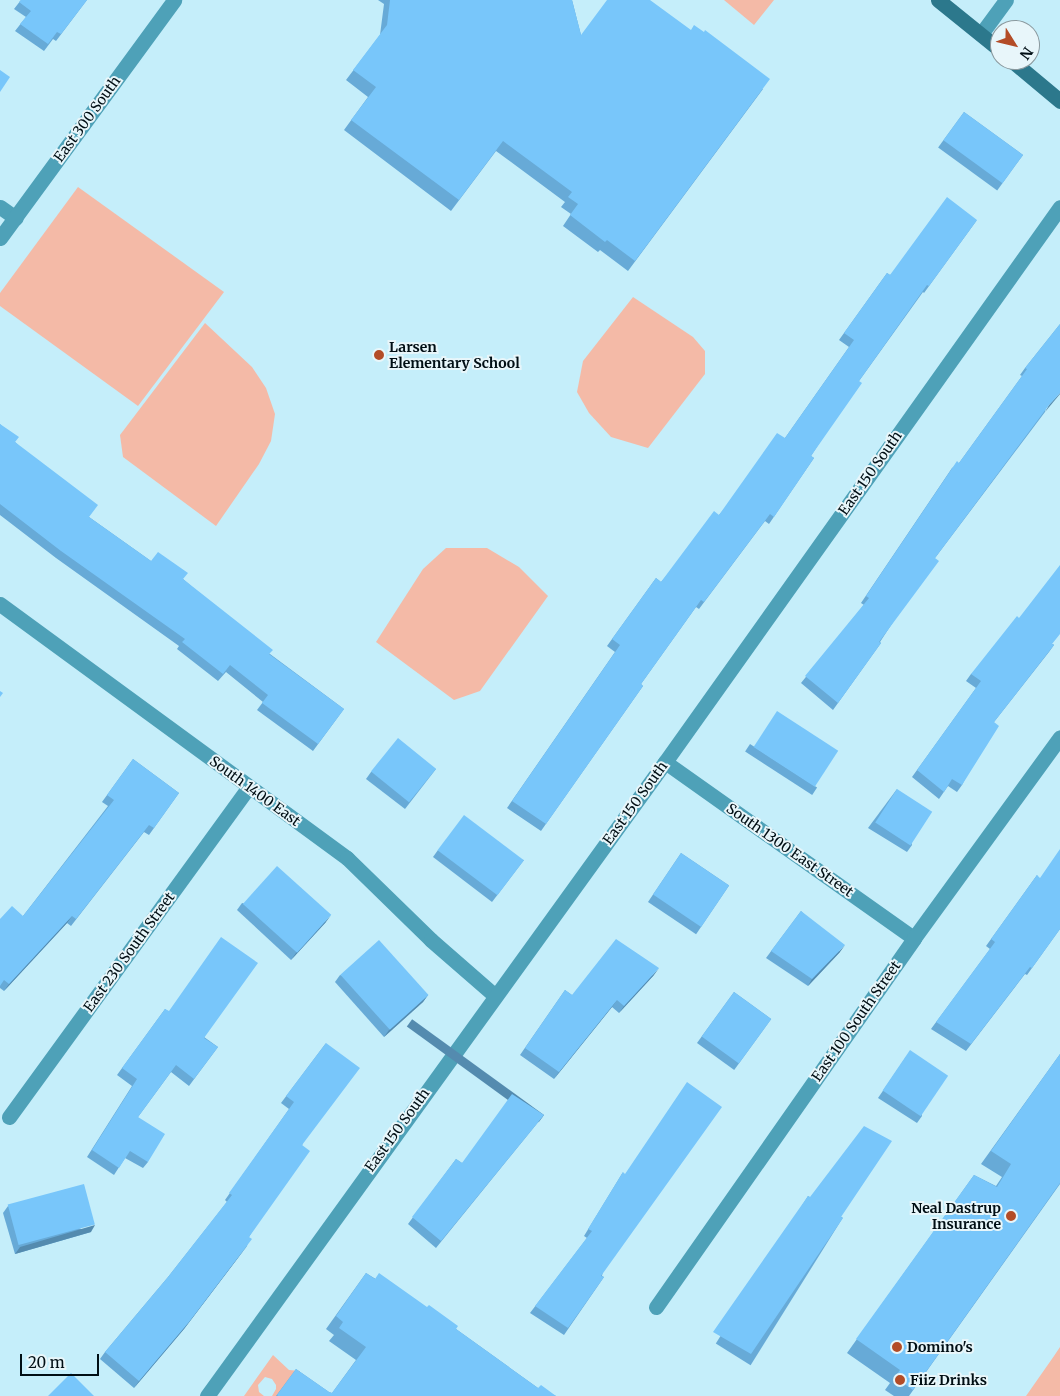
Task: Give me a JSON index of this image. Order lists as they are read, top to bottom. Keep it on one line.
{"streets":{"street":["East 300 South","East 150 South","South 1400 East","South 1300 East Street","East 230 South Street","East 100 South Street"]},"crossings":[["East 150 South","South 1400 East"],["East 150 South","South 1300 East Street"],["South 1400 East","East 230 South Street"],["South 1300 East Street","East 100 South Street"]],"places":["Larsen Elementary School","Neal Dastrup Insurance","Domino's","Fiiz Drinks"],"scale_bar":"20 m","north":"bottom right"}
